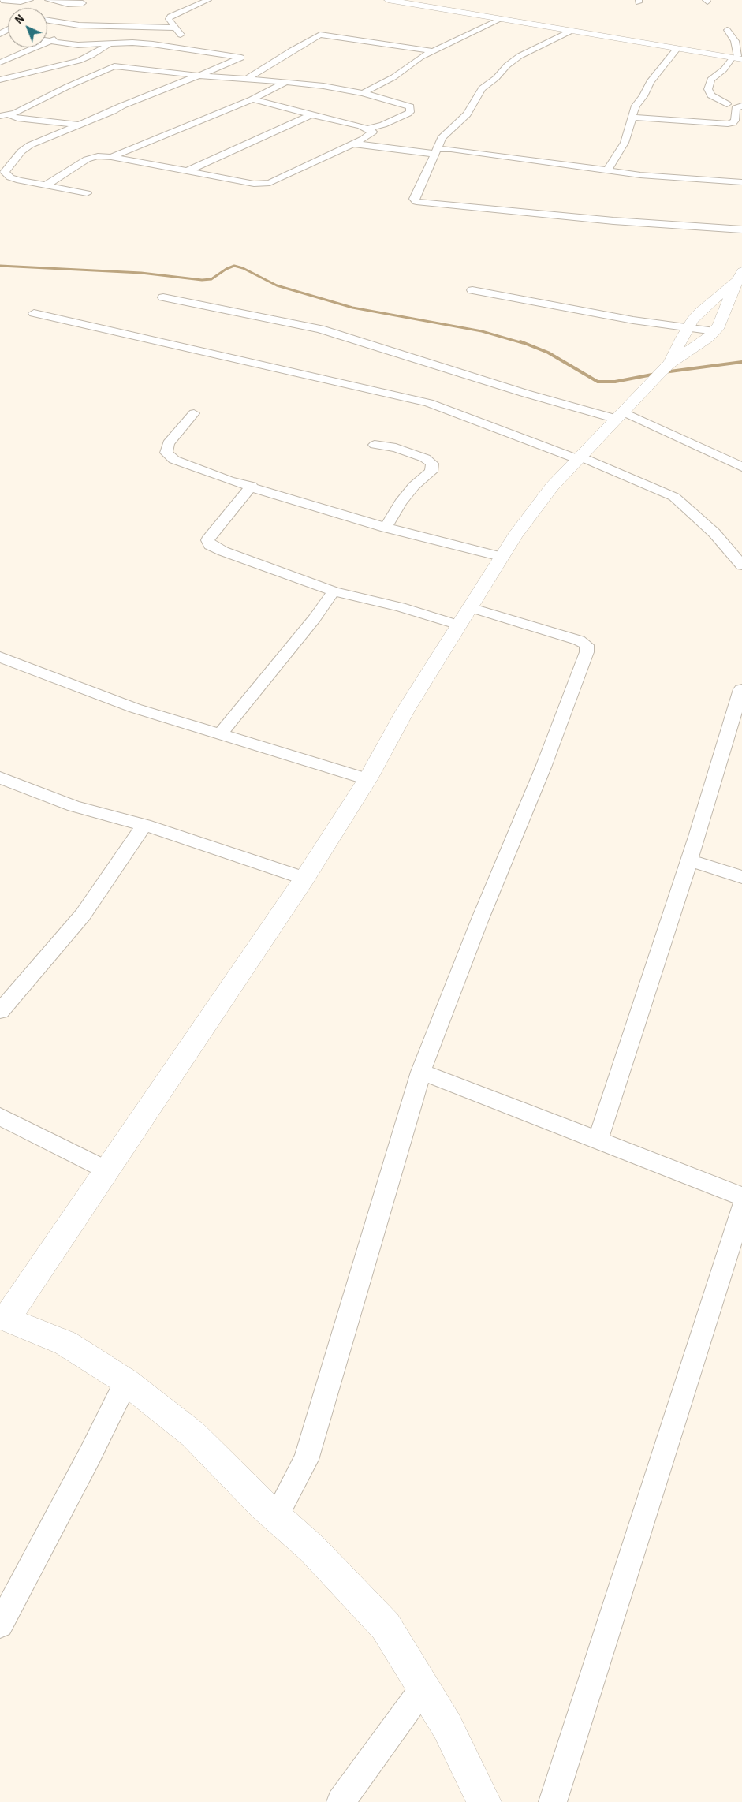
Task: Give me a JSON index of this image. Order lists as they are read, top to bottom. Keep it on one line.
{"north":"top left"}
